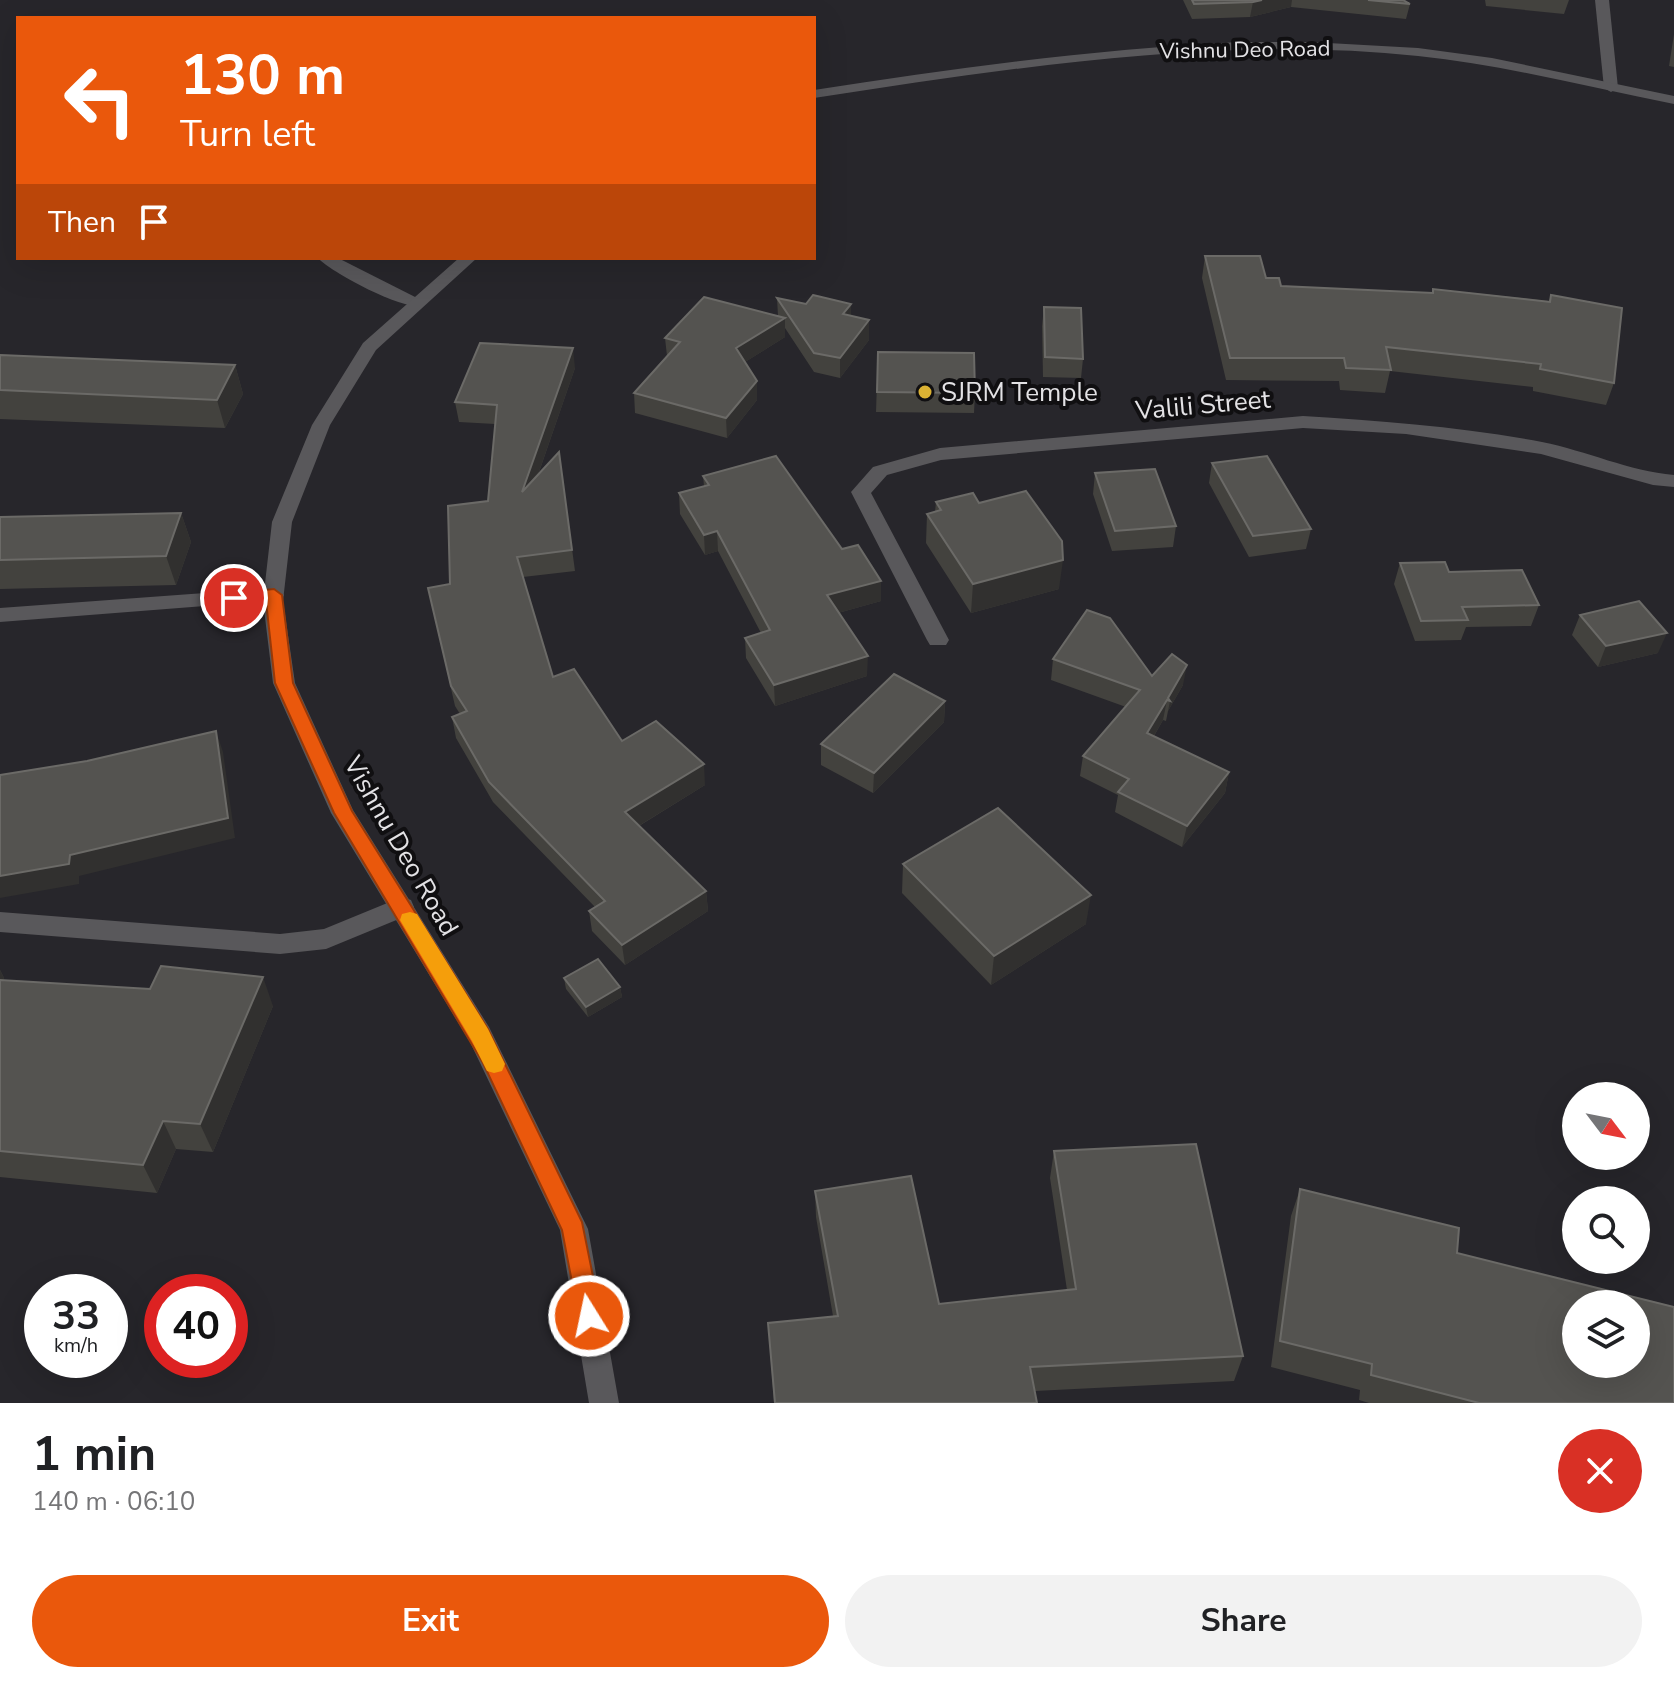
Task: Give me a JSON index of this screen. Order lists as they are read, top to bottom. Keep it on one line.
{"streets":{"street":["Vishnu Deo Road","Valili Street"]},"places":["SJRM Temple"],"north":"bottom right","page":{"turn":["130 m","Turn left"],"then":"Then","speed":"33 km/h","limit":"40","heading":["1 min","140 m · 06:10"],"buttons":["Exit","Share"]}}
